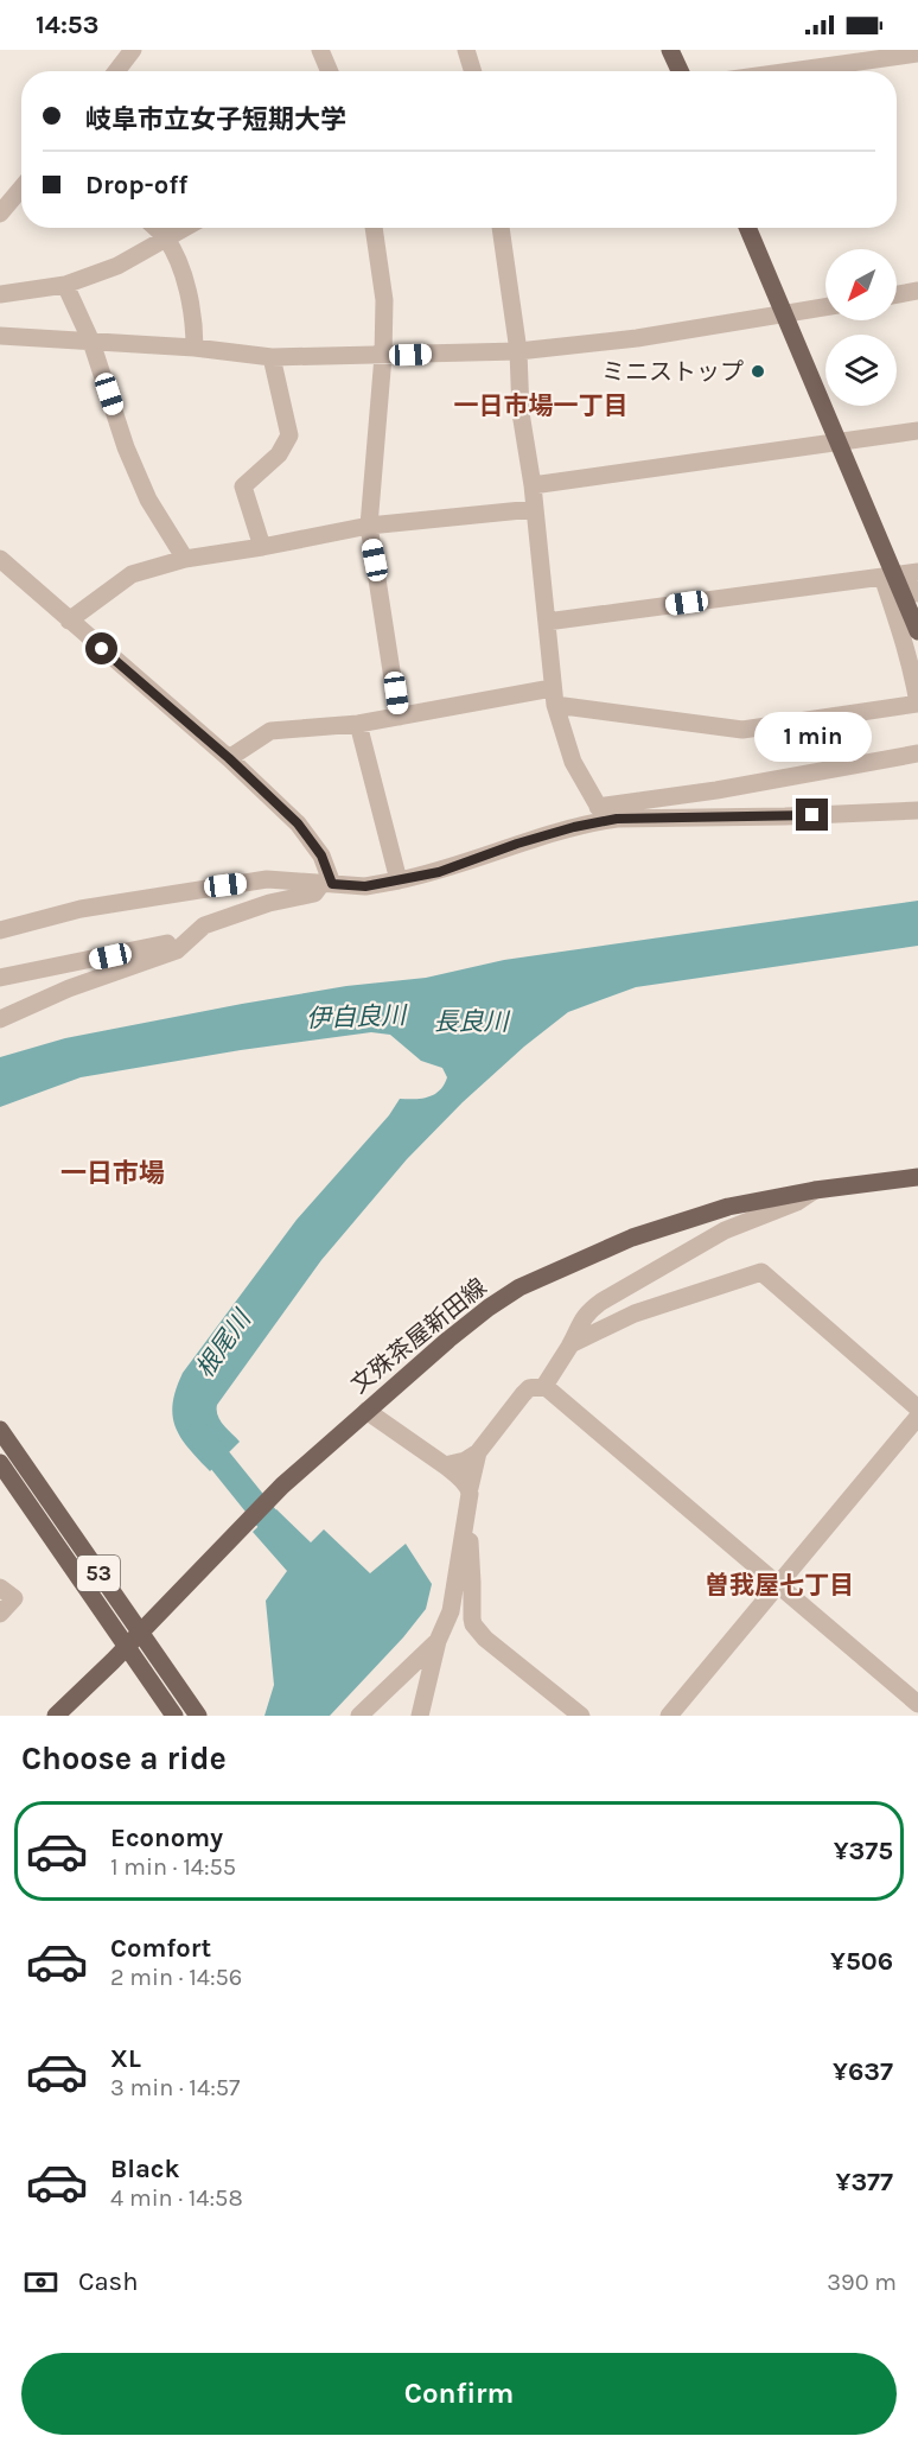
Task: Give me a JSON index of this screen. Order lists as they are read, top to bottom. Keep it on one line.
{"streets":{"main road":["文殊茶屋新田線","53"]},"districts":["一日市場一丁目","一日市場","曽我屋七丁目"],"water":["伊自良川","長良川","根尾川"],"places":["ミニストップ"],"north":"bottom left","page":{"status":"14:53","banner":["岐阜市立女子短期大学","Drop-off"],"bubble":"1 min","heading":"Choose a ride","list":[{"name":"Economy","note":"1 min · 14:55","value":"¥375"},{"name":"Comfort","note":"2 min · 14:56","value":"¥506"},{"name":"XL","note":"3 min · 14:57","value":"¥637"},{"name":"Black","note":"4 min · 14:58","value":"¥377"}],"pay":["Cash","390 m"],"buttons":"Confirm"}}
